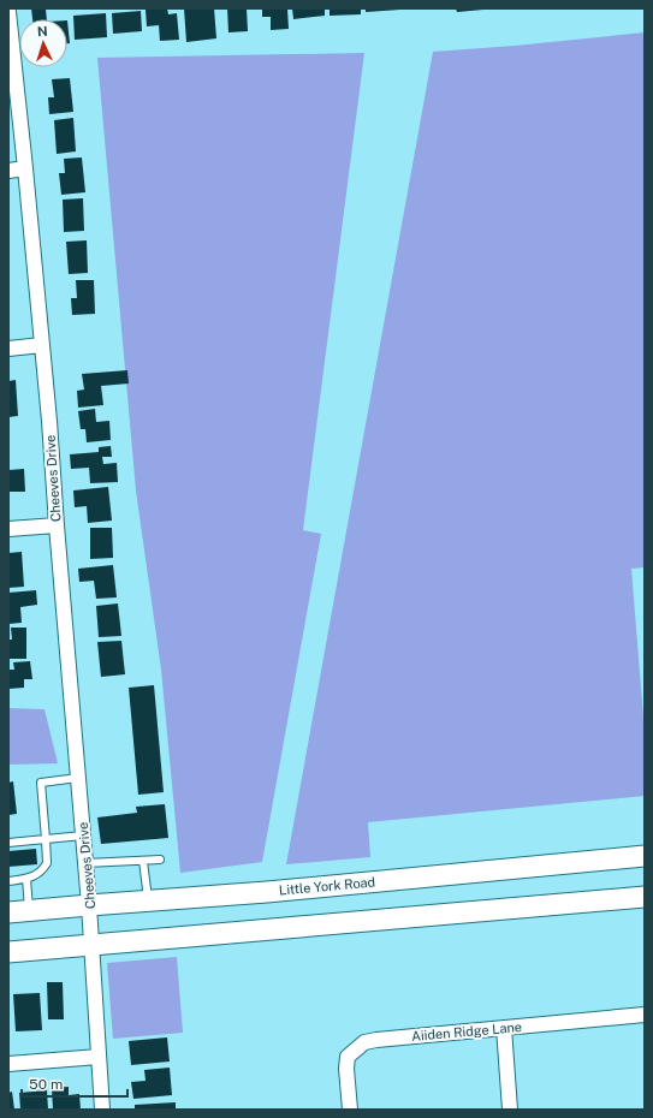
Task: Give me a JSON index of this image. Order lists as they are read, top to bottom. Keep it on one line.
{"streets":{"main road":["Little York Road"],"street":["Cheeves Drive","Aiiden Ridge Lane"]},"crossings":[["Cheeves Drive","Little York Road"]],"scale_bar":"50 m","north":"top"}
